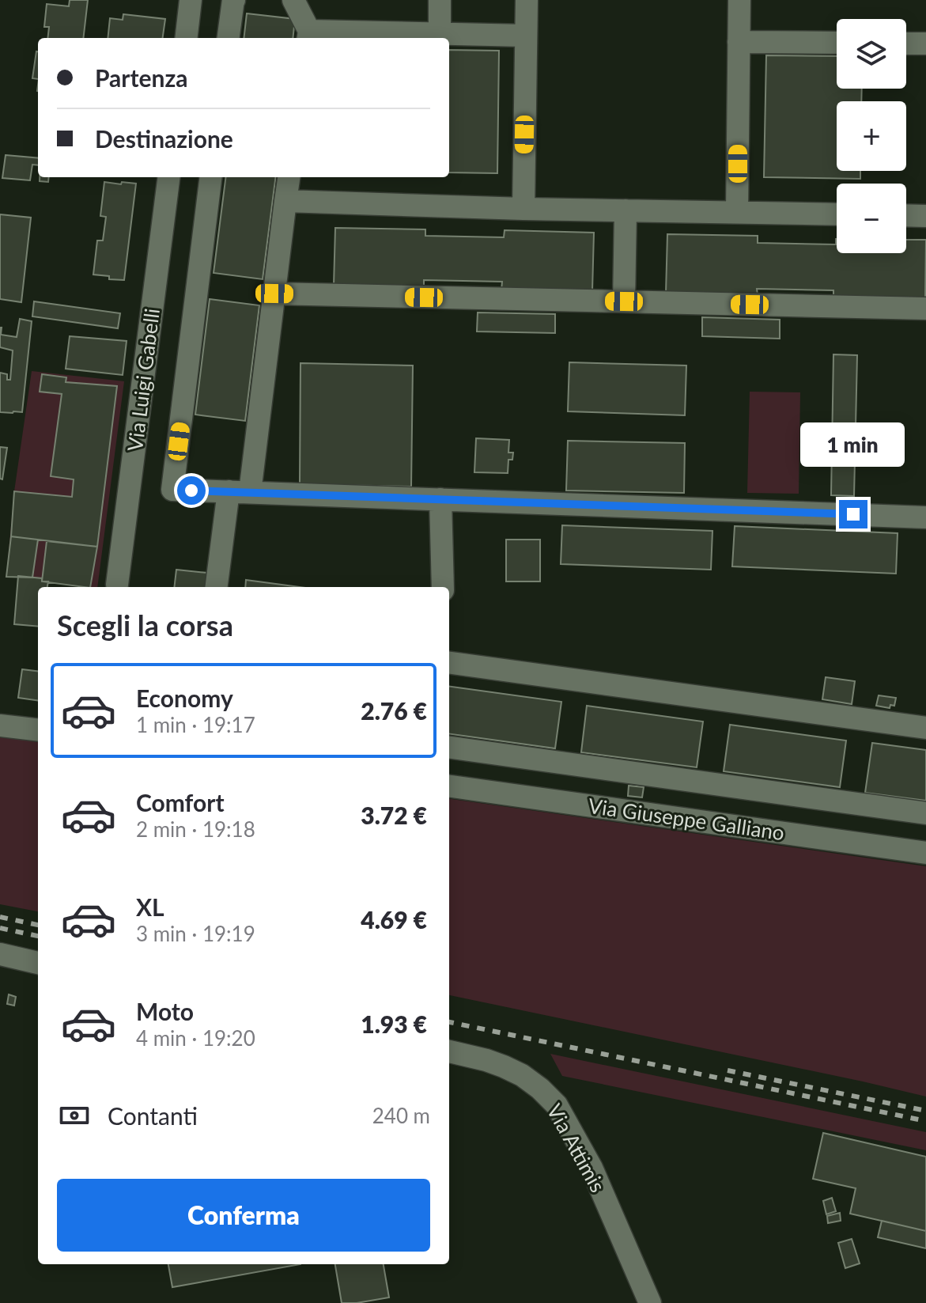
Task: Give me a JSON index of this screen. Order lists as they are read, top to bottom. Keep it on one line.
{"streets":{"street":["Via Luigi Gabelli","Via Giuseppe Galliano","Via Attimis"]},"page":{"map_buttons":["+","−"],"banner":["Partenza","Destinazione"],"bubble":"1 min","heading":"Scegli la corsa","list":[{"name":"Economy","note":"1 min · 19:17","value":"2.76 €"},{"name":"Comfort","note":"2 min · 19:18","value":"3.72 €"},{"name":"XL","note":"3 min · 19:19","value":"4.69 €"},{"name":"Moto","note":"4 min · 19:20","value":"1.93 €"}],"pay":["Contanti","240 m"],"buttons":"Conferma"}}
